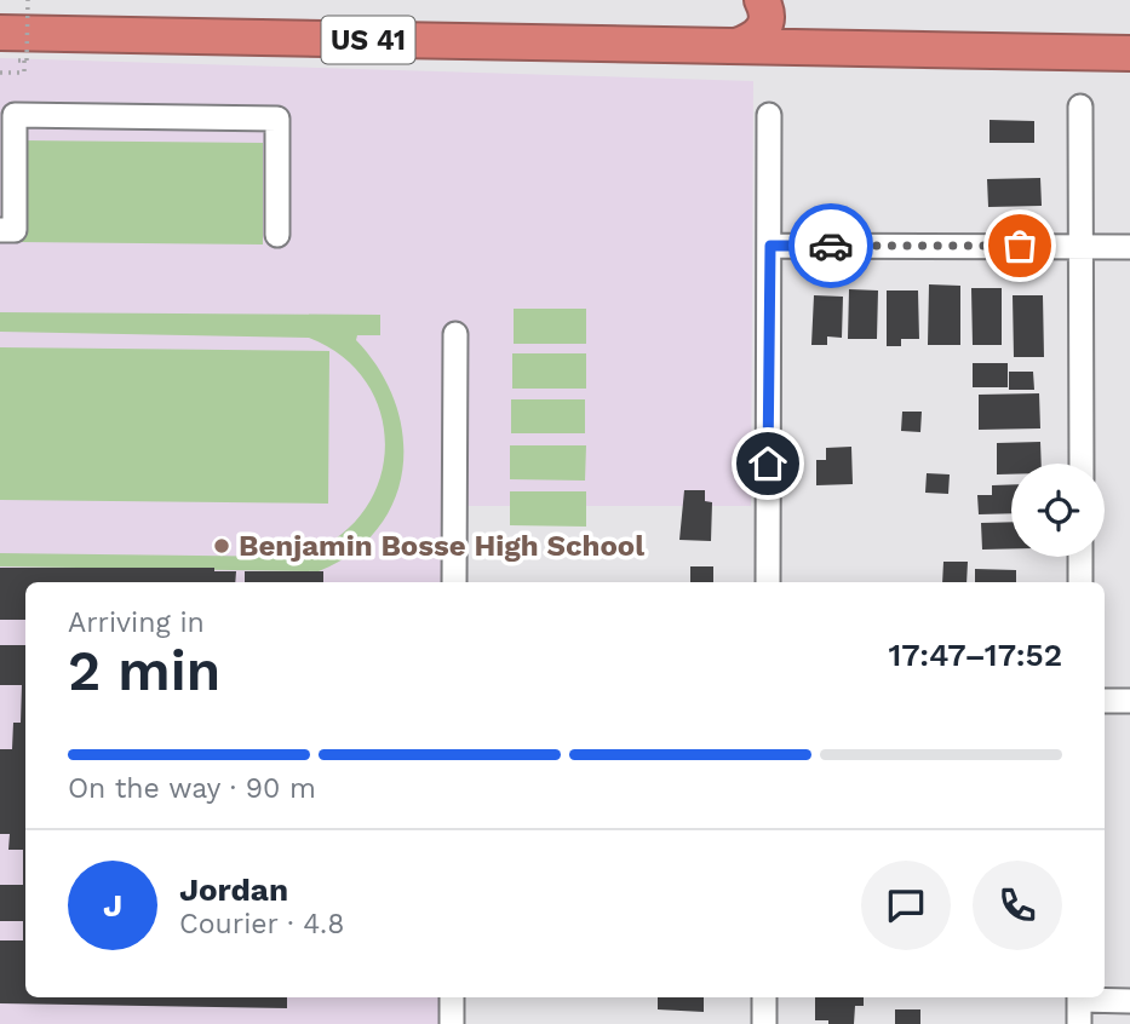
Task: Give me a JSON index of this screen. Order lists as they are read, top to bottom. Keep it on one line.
{"streets":{"highway":["US 41"]},"places":["Benjamin Bosse High School"],"page":{"heading":["2 min","Arriving in","17:47–17:52"],"panel":["Jordan","Courier · 4.8"],"bar":"On the way · 90 m","round":"J"}}
